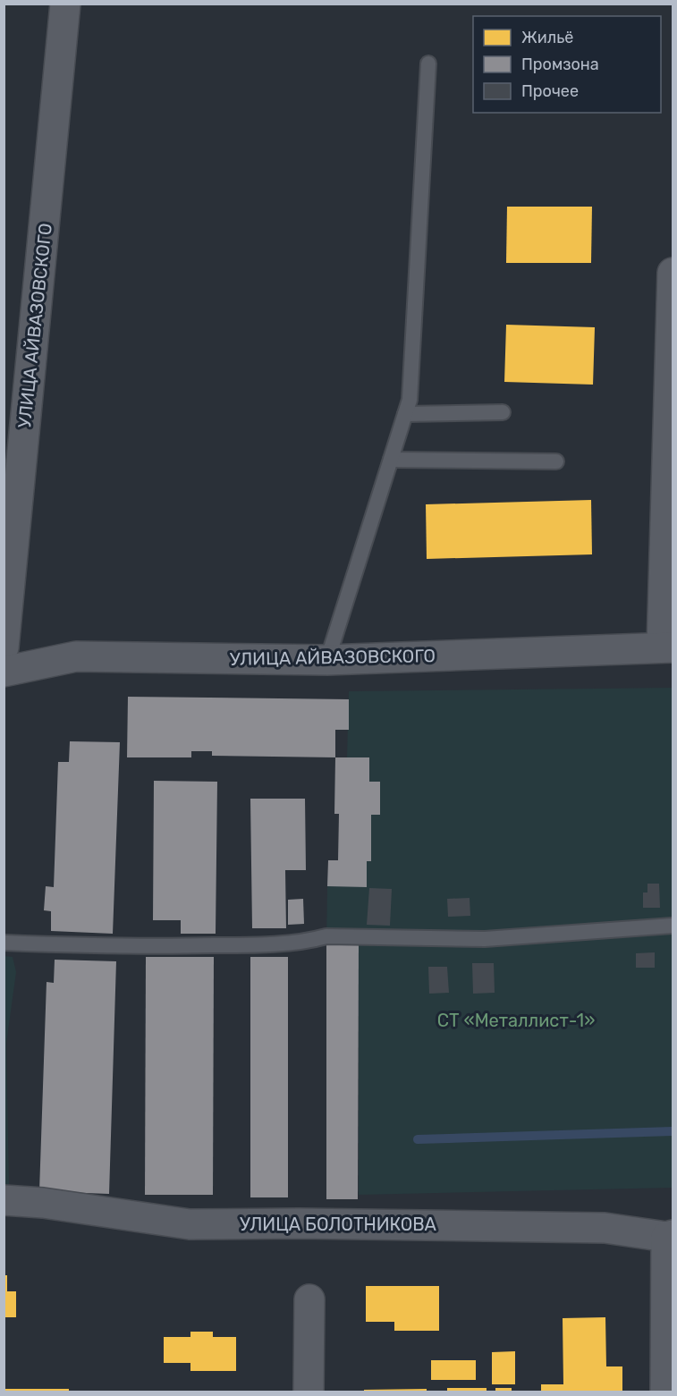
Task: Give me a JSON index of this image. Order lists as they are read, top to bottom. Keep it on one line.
{"streets":{"street":["УЛИЦА АЙВАЗОВСКОГО","УЛИЦА БОЛОТНИКОВА"]},"parks":["СТ «Металлист-1»"],"legend":["Жильё","Промзона","Прочее"]}
